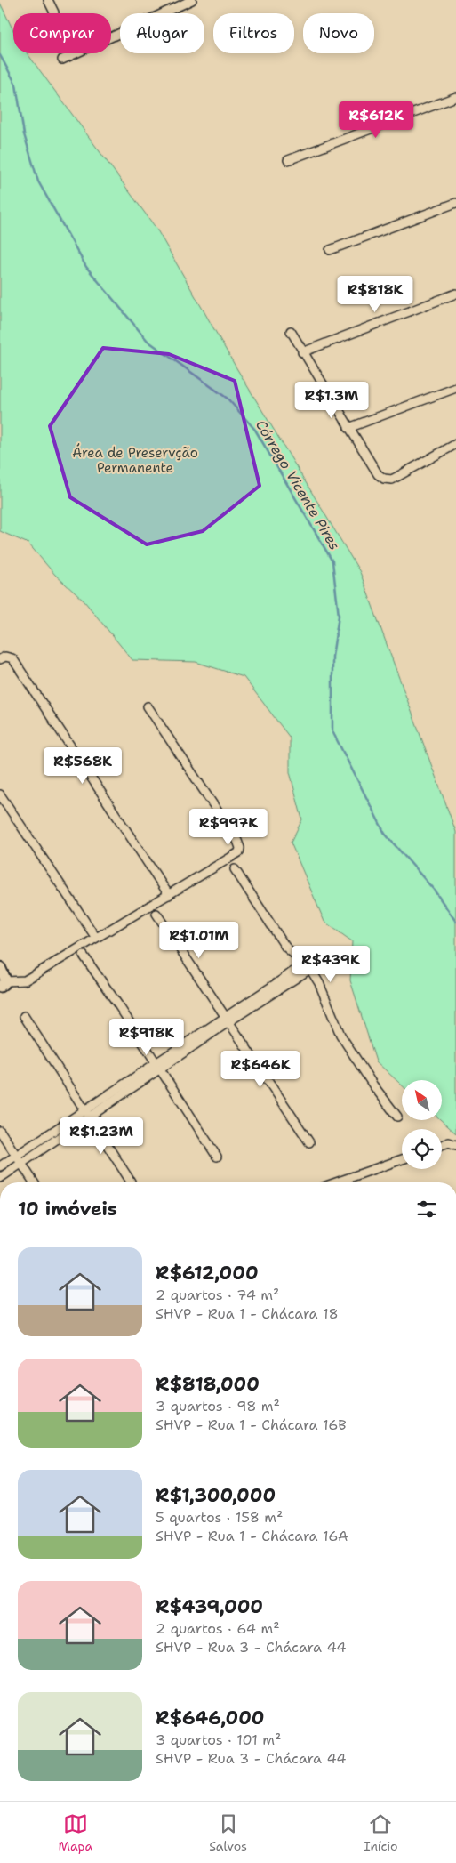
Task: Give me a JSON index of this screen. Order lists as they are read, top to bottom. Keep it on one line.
{"water":["Córrego Vicente Pires"],"parks":["Área de Preservção Permanente"],"north":"top left","page":{"chip":["Comprar","Alugar","Filtros","Novo"],"price":["R$612K","R$818K","R$1.3M","R$568K","R$997K","R$1.01M","R$439K","R$918K","R$646K","R$1.23M"],"heading":"10 imóveis","list":[{"name":"R$612,000","note":"2 quartos · 74 m² · SHVP - Rua 1 - Chácara 18"},{"name":"R$818,000","note":"3 quartos · 98 m² · SHVP - Rua 1 - Chácara 16B"},{"name":"R$1,300,000","note":"5 quartos · 158 m² · SHVP - Rua 1 - Chácara 16A"},{"name":"R$439,000","note":"2 quartos · 64 m² · SHVP - Rua 3 - Chácara 44"},{"name":"R$646,000","note":"3 quartos · 101 m² · SHVP - Rua 3 - Chácara 44"}],"tabs":["Mapa","Salvos","Início"]}}
